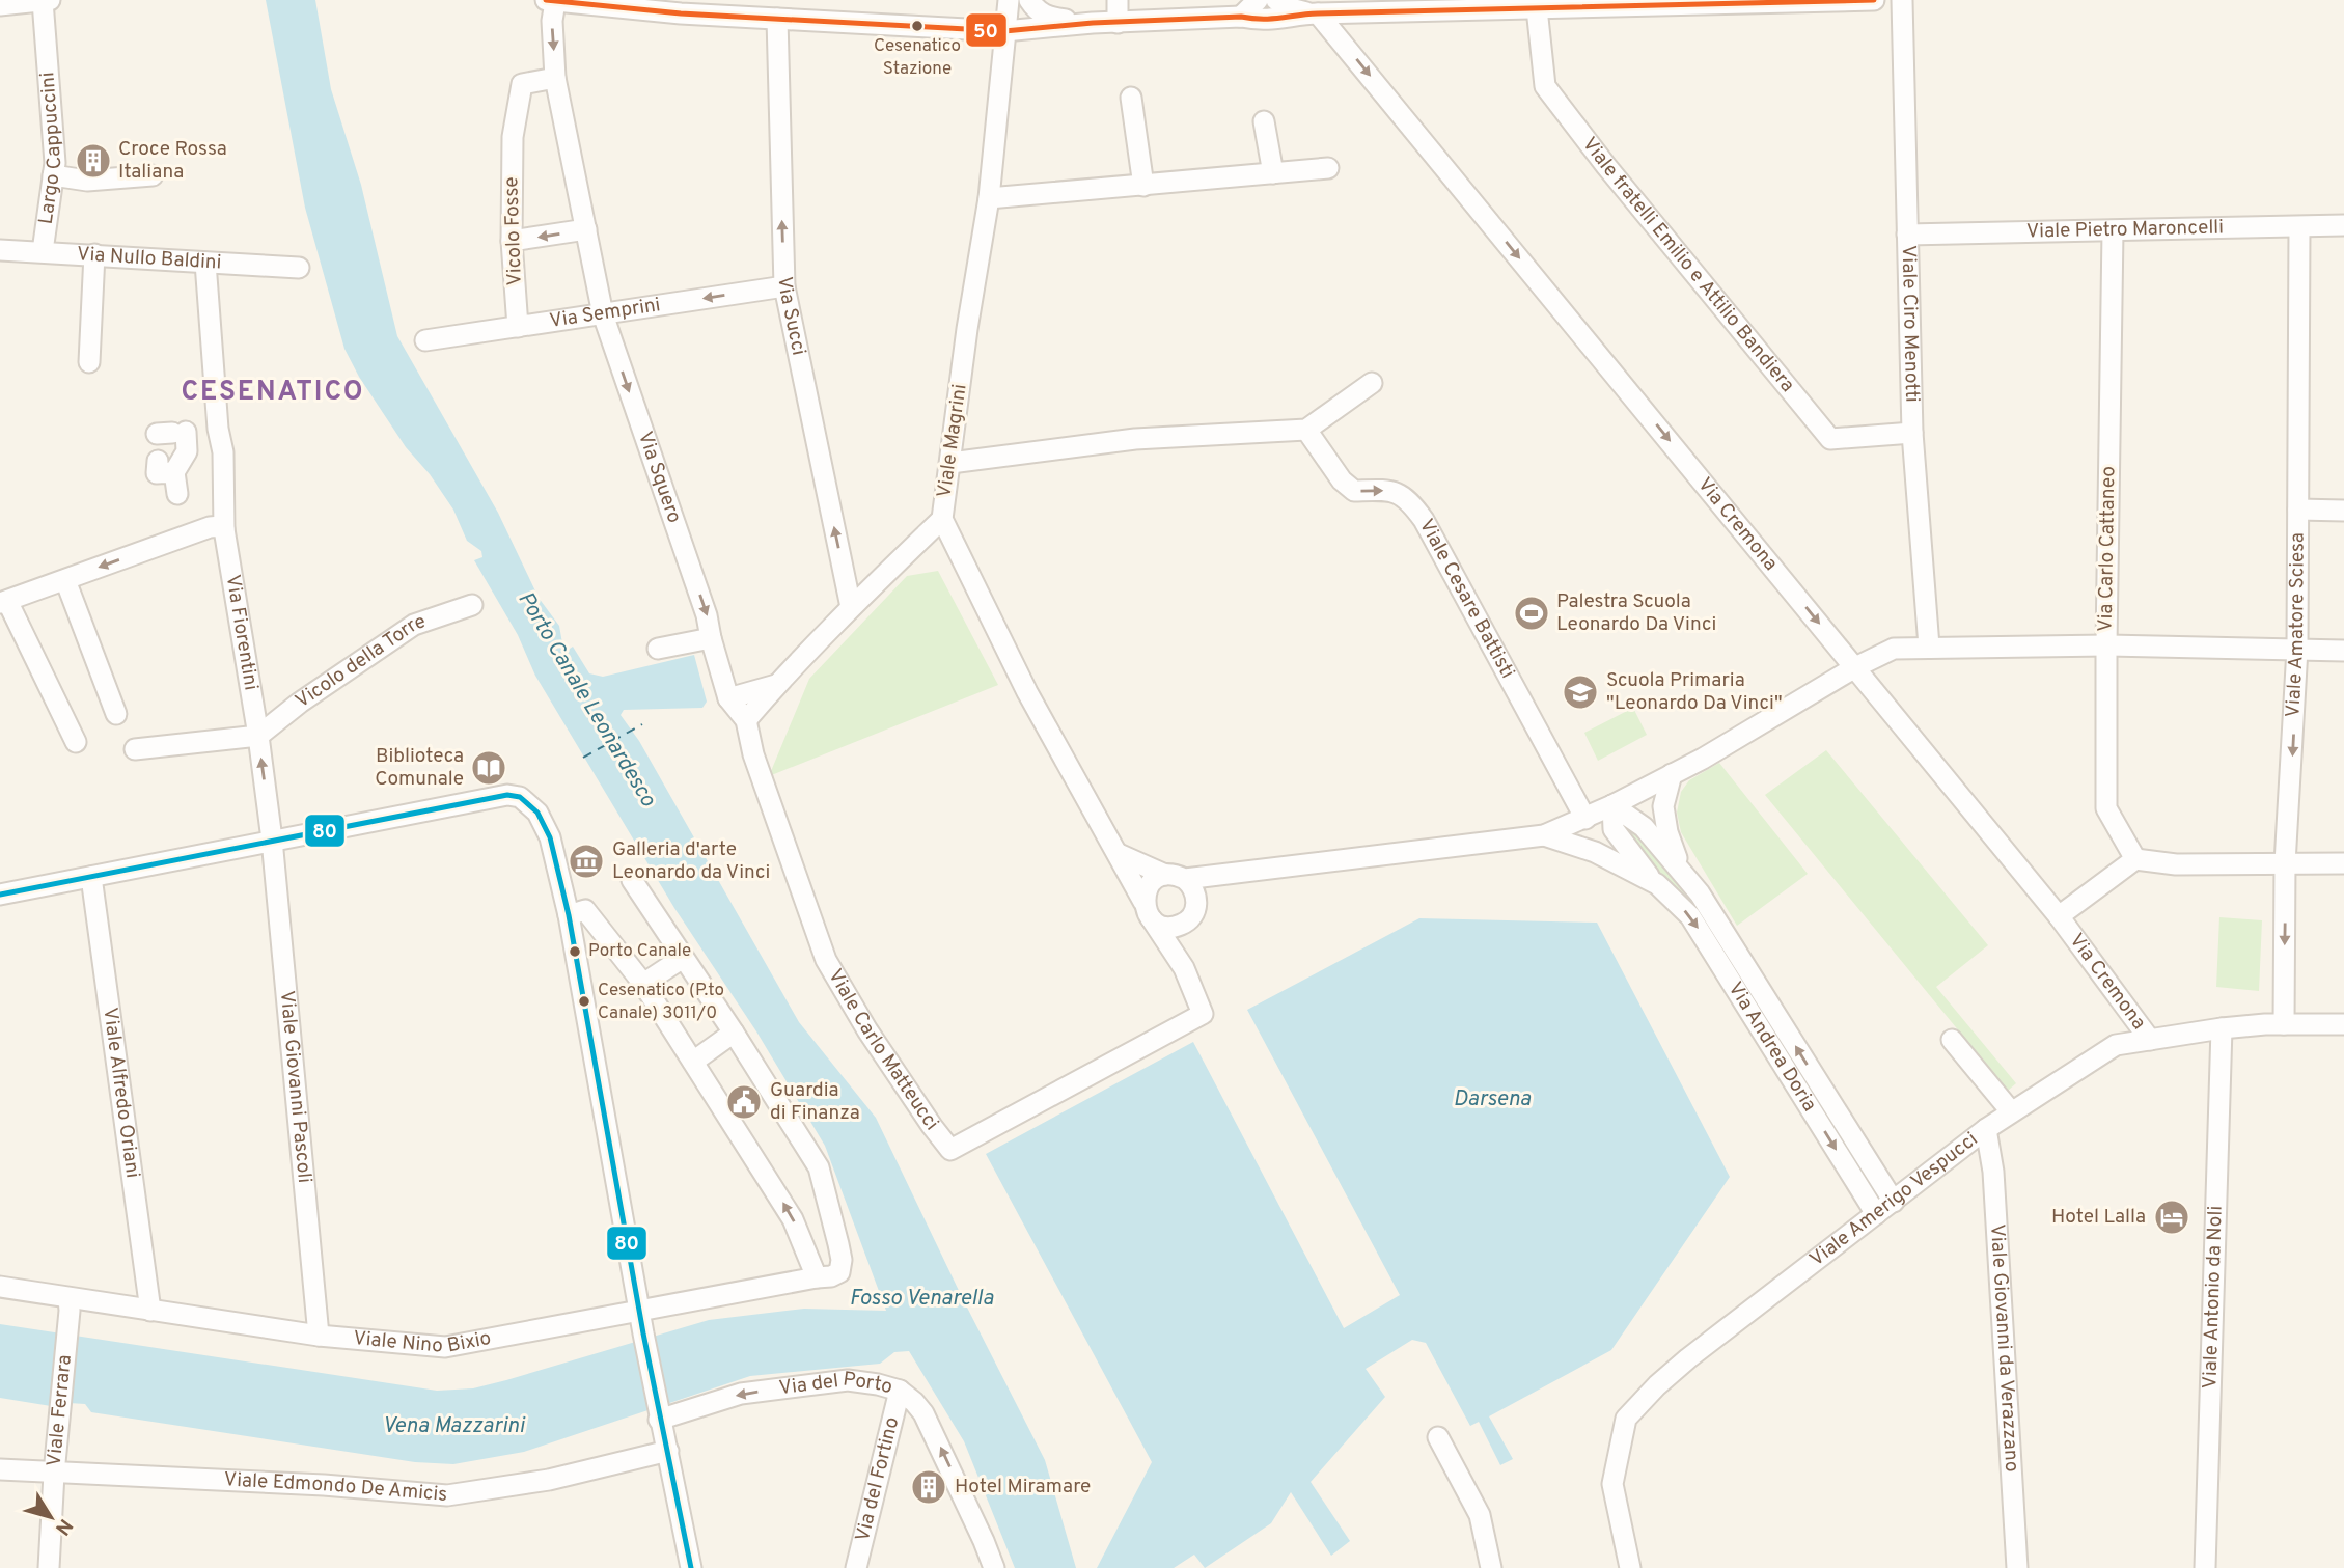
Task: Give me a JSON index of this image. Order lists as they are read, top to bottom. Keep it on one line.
{"streets":{"street":["Largo Cappuccini","Viale Pietro Maroncelli","Vicolo Fosse","Via Nullo Baldini","Viale fratelli Emilio e Attilio Bandiera","Via Semprini","Via Succi","Viale Ciro Menotti","Viale Magrini","Via Squero","Via Cremona","Via Carlo Cattaneo","Viale Cesare Battisti","Viale Amatore Sciesa","Via Fiorentini","Vicolo della Torre","Via Andrea Doria","Viale Carlo Matteucci","Viale Giovanni Pascoli","Viale Alfredo Oriani","Viale Amerigo Vespucci","Viale Antonio da Noli","Viale Nino Bixio","Viale Giovanni da Verazzano","Via del Porto","Viale Ferrara","Via del Fortino","Viale Edmondo De Amicis"]},"crossings":[["Largo Cappuccini","Via Nullo Baldini"],["Viale Pietro Maroncelli","Viale Ciro Menotti"],["Viale Pietro Maroncelli","Via Carlo Cattaneo"],["Viale Pietro Maroncelli","Viale Amatore Sciesa"],["Vicolo Fosse","Via Semprini"],["Vicolo Fosse","Via Squero"],["Via Nullo Baldini","Via Fiorentini"],["Viale fratelli Emilio e Attilio Bandiera","Viale Ciro Menotti"],["Via Semprini","Via Succi"],["Via Semprini","Via Squero"],["Viale Magrini","Viale Carlo Matteucci"],["Via Squero","Viale Carlo Matteucci"],["Via Cremona","Viale Amerigo Vespucci"],["Viale Amatore Sciesa","Viale Amerigo Vespucci"],["Via Fiorentini","Vicolo della Torre"],["Via Fiorentini","Viale Giovanni Pascoli"],["Via Andrea Doria","Viale Amerigo Vespucci"],["Viale Giovanni Pascoli","Viale Nino Bixio"],["Viale Alfredo Oriani","Viale Nino Bixio"],["Viale Amerigo Vespucci","Viale Antonio da Noli"],["Viale Amerigo Vespucci","Viale Giovanni da Verazzano"],["Viale Nino Bixio","Viale Ferrara"],["Via del Porto","Via del Fortino"],["Viale Ferrara","Viale Edmondo De Amicis"]],"one_way":["Via Semprini","Via Succi","Via Squero","Via Cremona","Viale Cesare Battisti","Viale Amatore Sciesa","Via del Porto"],"districts":["CESENATICO"],"water":["Porto Canale Leonardesco","Darsena","Fosso Venarella","Vena Mazzarini"],"places":{"other":["Cesenatico Stazione","Porto Canale","Cesenatico (P.to Canale) 3011/0"],"building":["Croce Rossa Italiana","Hotel Miramare"],"sports":["Palestra Scuola Leonardo Da Vinci"],"school or university":["Scuola Primaria \"Leonardo Da Vinci\""],"library":["Biblioteca Comunale"],"museum":["Galleria d'arte Leonardo da Vinci"],"public building":["Guardia di Finanza"],"hotel":["Hotel Lalla"]},"lines":["transit line 50","transit line 80"],"north":"bottom right"}
